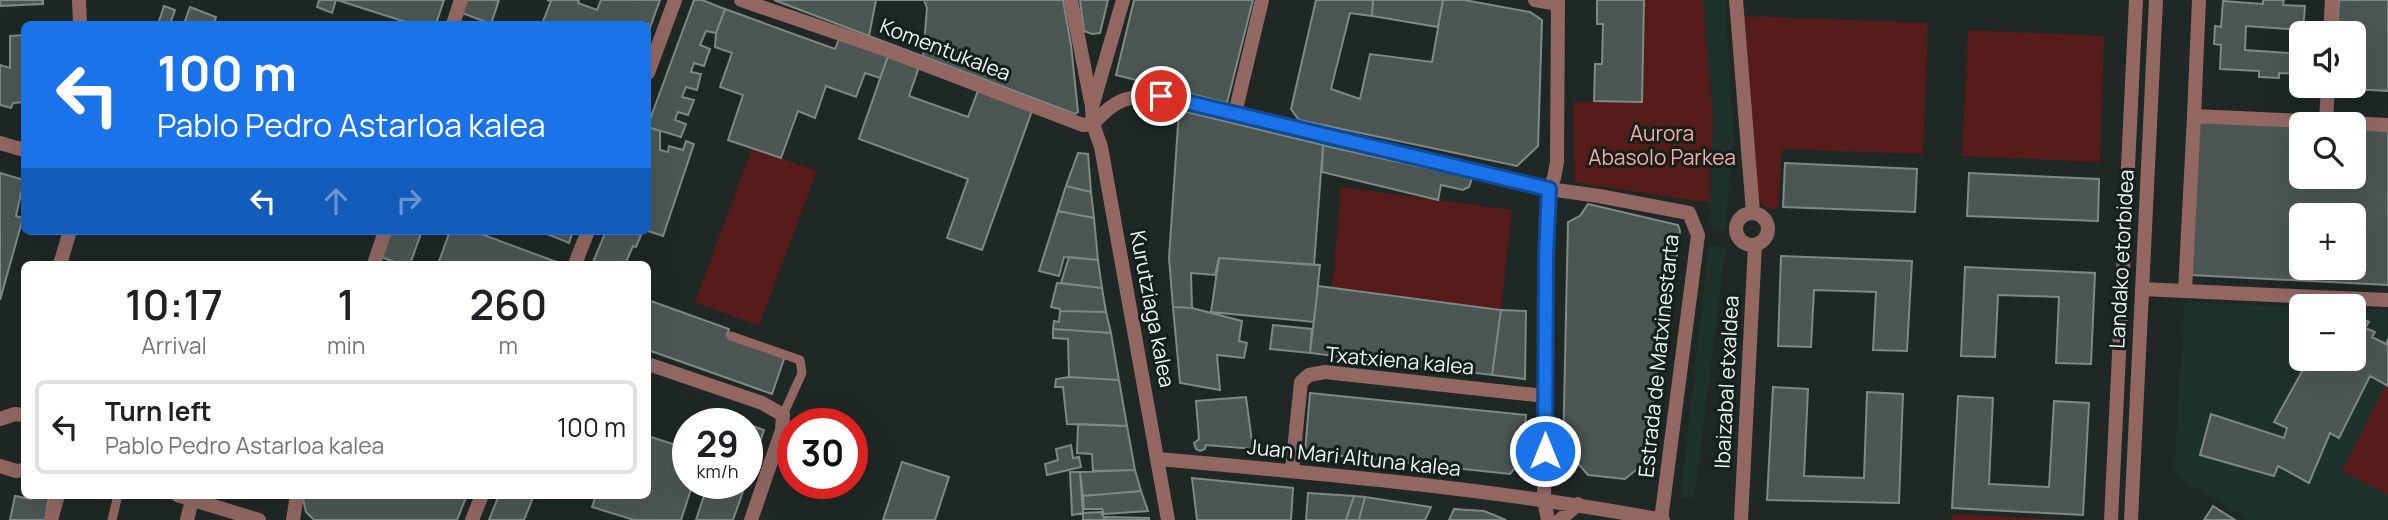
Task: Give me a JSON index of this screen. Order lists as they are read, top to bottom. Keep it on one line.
{"streets":{"street":["Komentukalea","Landako etorbidea","Kurutziaga kalea","Estrada de Matxinestarta","Txatxiena kalea","Ibaizabal etxaldea","Juan Mari Altuna kalea"]},"crossings":[["Komentukalea","Kurutziaga kalea"],["Kurutziaga kalea","Juan Mari Altuna kalea"],["Estrada de Matxinestarta","Juan Mari Altuna kalea"],["Txatxiena kalea","Juan Mari Altuna kalea"]],"parks":["Aurora Abasolo Parkea"],"page":{"map_buttons":["+","−"],"turn":["100 m","Pablo Pedro Astarloa kalea"],"eta":["10:17","Arrival","1","min","260","m"],"list":[{"name":"Turn left","note":"Pablo Pedro Astarloa kalea","value":"100 m"}],"speed":"29 km/h","limit":"30"}}
